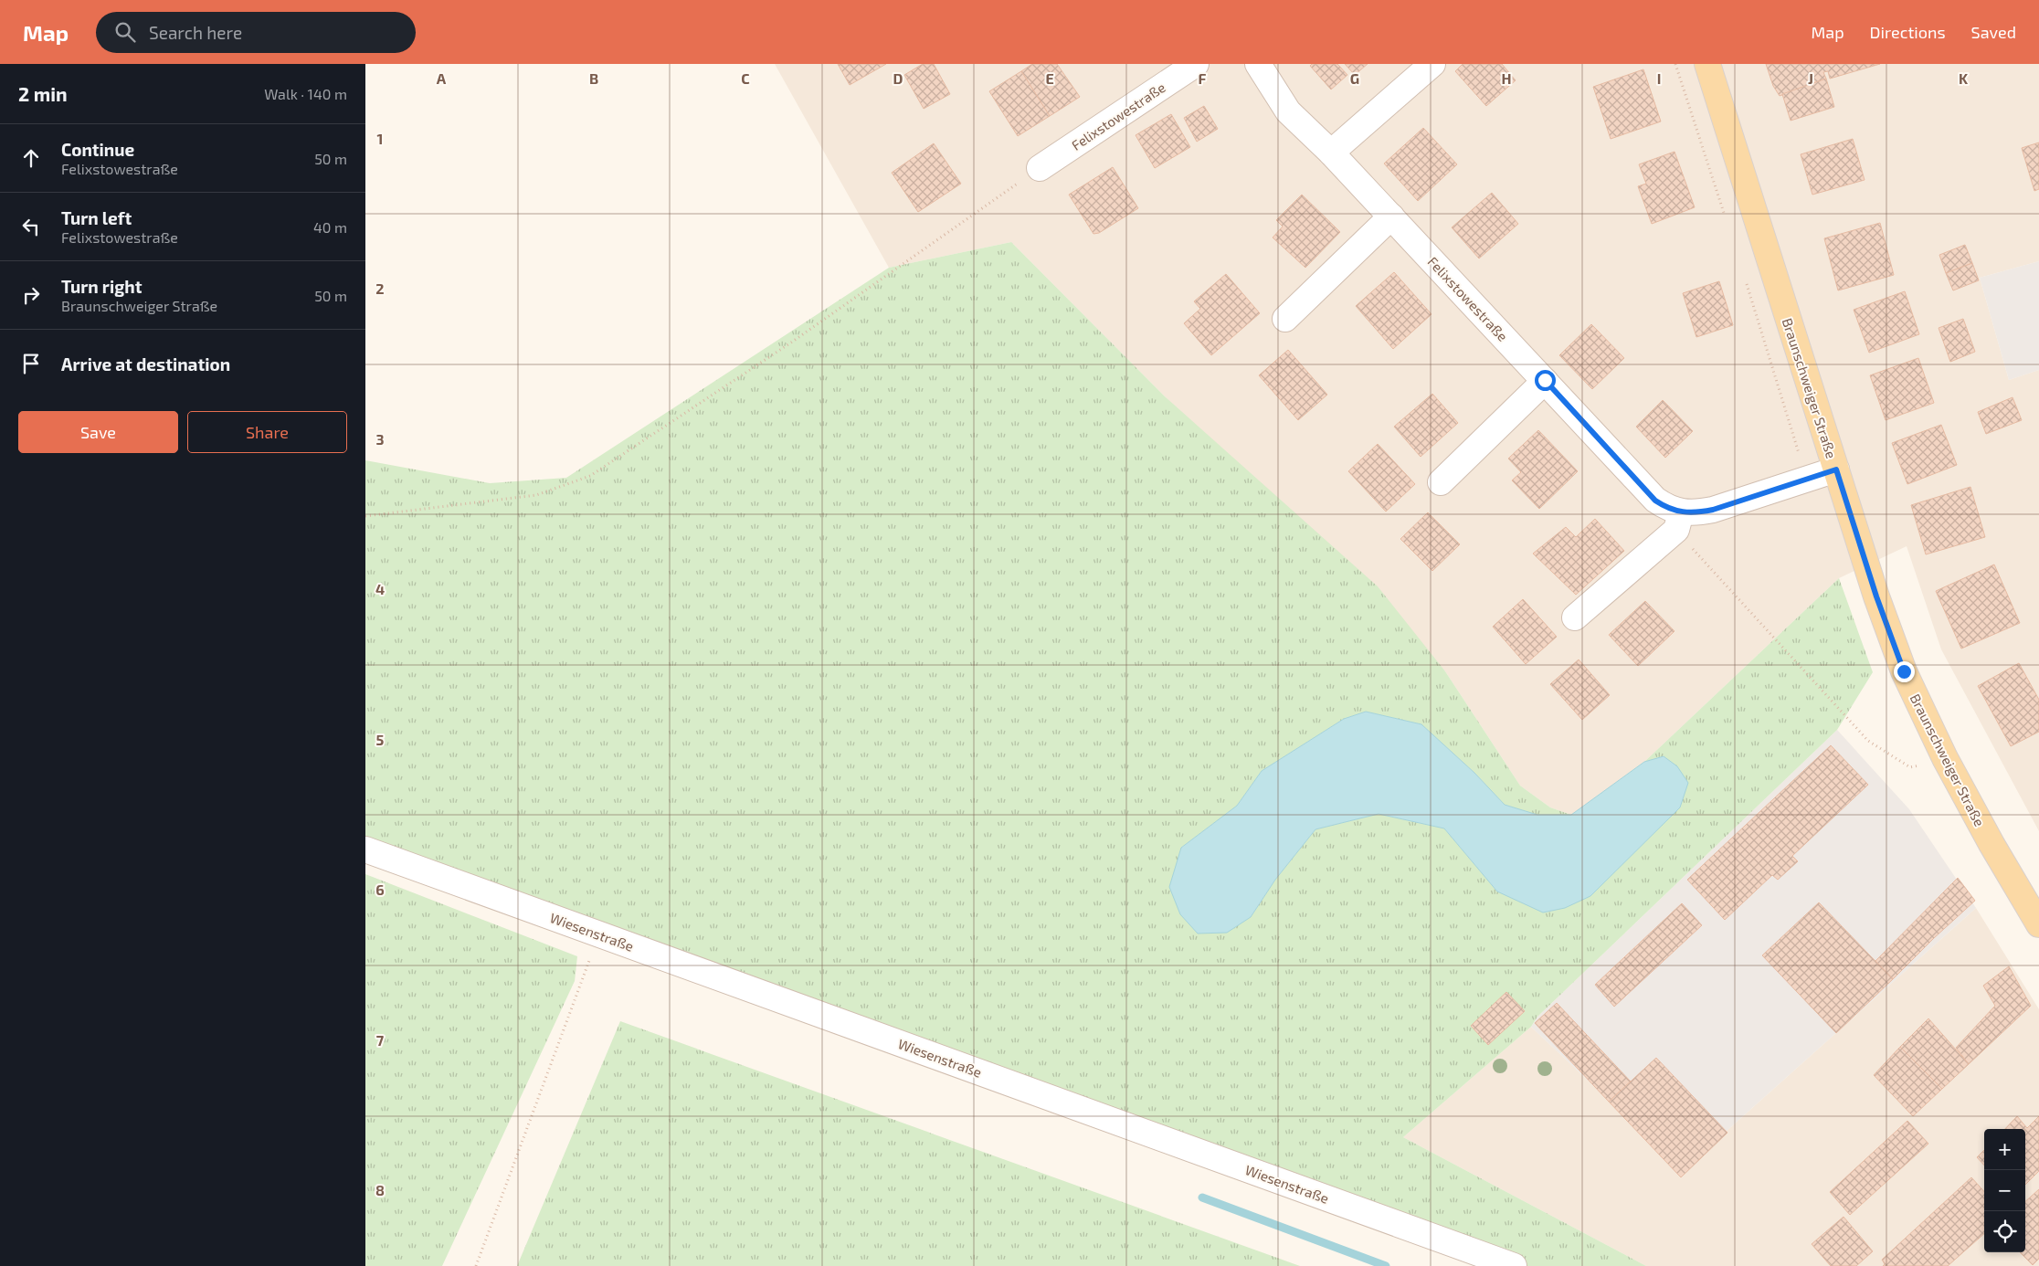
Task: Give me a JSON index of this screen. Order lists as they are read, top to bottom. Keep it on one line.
{"streets":{"main road":["Braunschweiger Straße"],"street":["Felixstowestraße","Wiesenstraße"]},"crossings":[["Felixstowestraße","Braunschweiger Straße"]],"page":{"header":"Map","search":"Search here","nav":["Map","Directions","Saved"],"heading":["2 min","Walk · 140 m"],"list":[["Continue","Felixstowestraße","50 m"],["Turn left","Felixstowestraße","40 m"],["Turn right","Braunschweiger Straße","50 m"],"Arrive at destination"],"buttons":["Save","Share"],"map_buttons":["+","−"]},"grid":{"columns":["A","B","C","D","E","F","G","H","I","J","K"],"rows":["1","2","3","4","5","6","7","8"]}}
